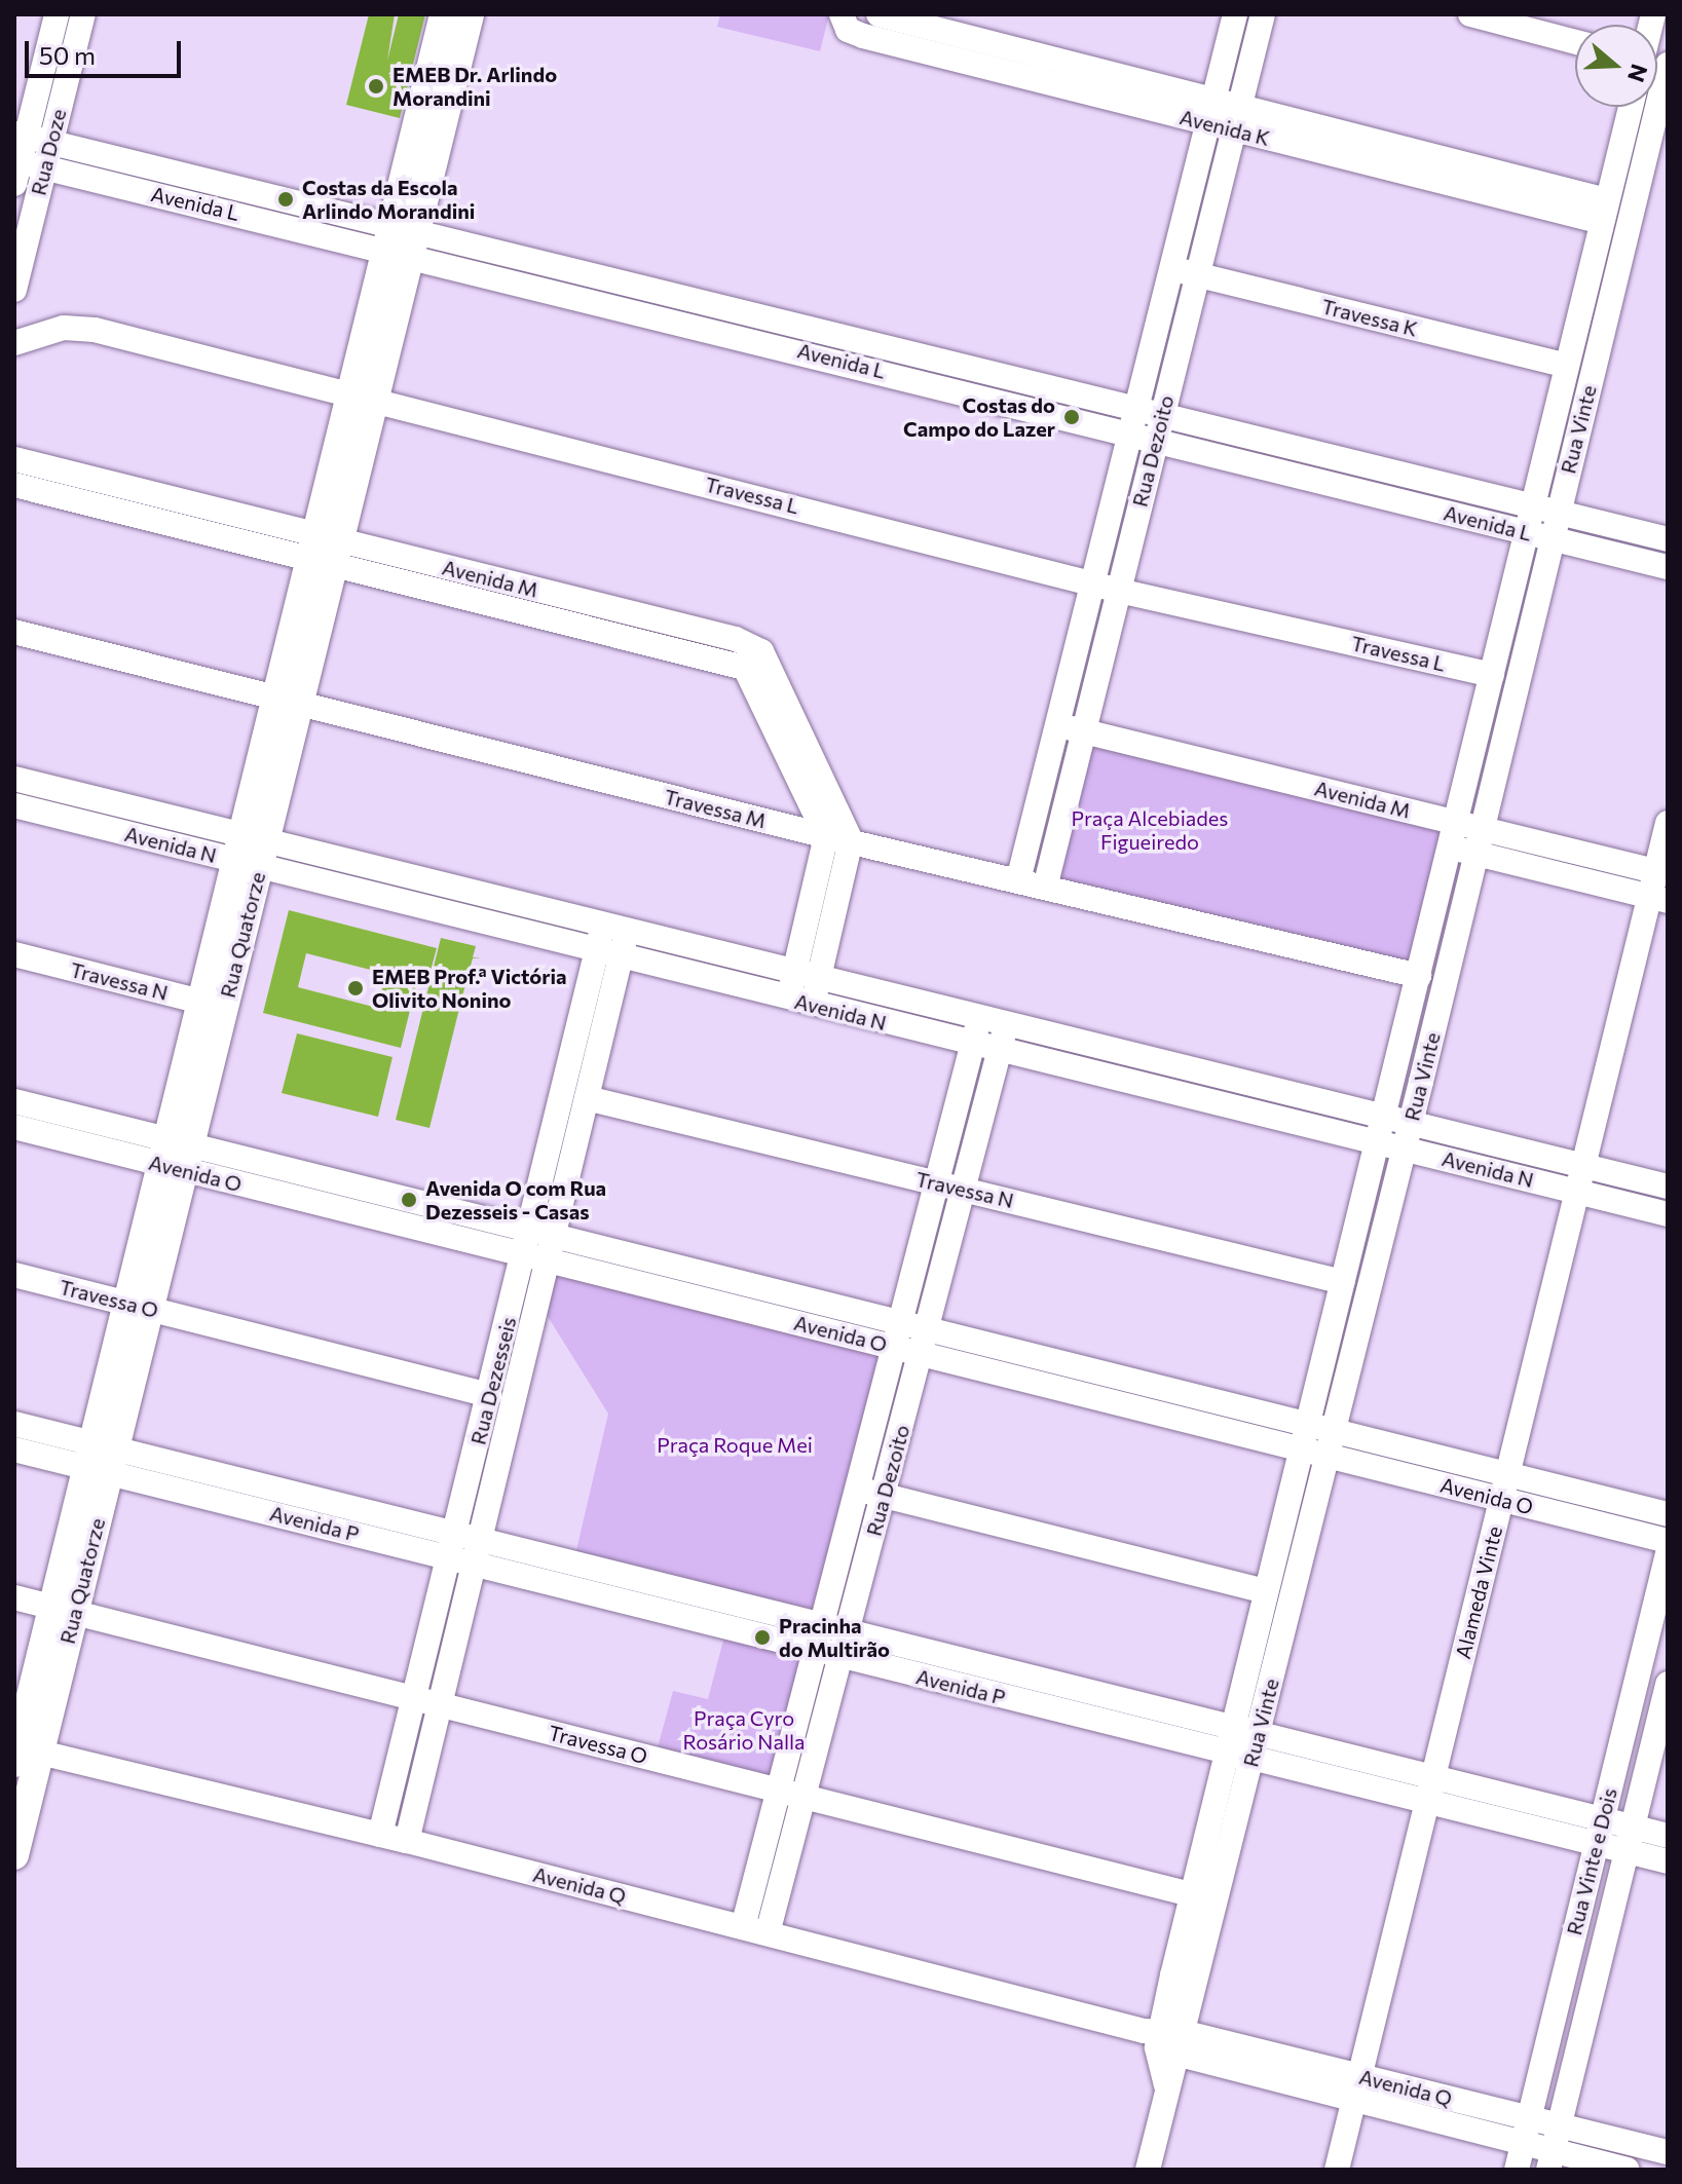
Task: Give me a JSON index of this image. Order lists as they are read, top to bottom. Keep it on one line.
{"streets":{"street":["Avenida K","Rua Doze","Avenida L","Travessa K","Rua Vinte","Rua Dezoito","Travessa L","Avenida M","Travessa M","Avenida N","Rua Quatorze","Travessa N","Avenida O","Travessa O","Rua Dezesseis","Avenida P","Alameda Vinte","Rua Vinte e Dois","Avenida Q"]},"crossings":[["Avenida K","Rua Vinte"],["Avenida K","Rua Dezoito"],["Rua Doze","Avenida L"],["Avenida L","Rua Vinte"],["Avenida L","Rua Dezoito"],["Avenida L","Rua Quatorze"],["Travessa K","Rua Vinte"],["Travessa K","Rua Dezoito"],["Rua Vinte","Travessa L"],["Rua Vinte","Avenida M"],["Rua Vinte","Travessa M"],["Rua Vinte","Avenida N"],["Rua Vinte","Travessa N"],["Rua Vinte","Avenida O"],["Rua Vinte","Travessa O"],["Rua Vinte","Avenida P"],["Rua Vinte","Avenida Q"],["Rua Dezoito","Travessa L"],["Rua Dezoito","Avenida M"],["Rua Dezoito","Travessa M"],["Rua Dezoito","Avenida N"],["Rua Dezoito","Travessa N"],["Rua Dezoito","Avenida O"],["Rua Dezoito","Travessa O"],["Rua Dezoito","Avenida P"],["Rua Dezoito","Avenida Q"],["Travessa L","Rua Quatorze"],["Avenida M","Travessa M"],["Avenida M","Rua Quatorze"],["Avenida M","Alameda Vinte"],["Travessa M","Rua Quatorze"],["Avenida N","Rua Quatorze"],["Avenida N","Rua Dezesseis"],["Avenida N","Alameda Vinte"],["Rua Quatorze","Travessa N"],["Rua Quatorze","Avenida O"],["Rua Quatorze","Travessa O"],["Rua Quatorze","Avenida P"],["Rua Quatorze","Avenida Q"],["Travessa N","Rua Dezesseis"],["Avenida O","Rua Dezesseis"],["Avenida O","Alameda Vinte"],["Travessa O","Rua Dezesseis"],["Rua Dezesseis","Avenida P"],["Rua Dezesseis","Avenida Q"],["Avenida P","Alameda Vinte"],["Avenida P","Rua Vinte e Dois"],["Alameda Vinte","Avenida Q"],["Rua Vinte e Dois","Avenida Q"]],"parks":["Praça Alcebiades Figueiredo","Praça Roque Mei","Praça Cyro Rosário Nalla"],"places":["EMEB Dr. Arlindo Morandini","Costas da Escola Arlindo Morandini","Costas do Campo do Lazer","EMEB Prof.ª Victória Olivito Nonino","Avenida O com Rua Dezesseis - Casas","Pracinha do Multirão"],"scale_bar":"50 m","north":"right"}
